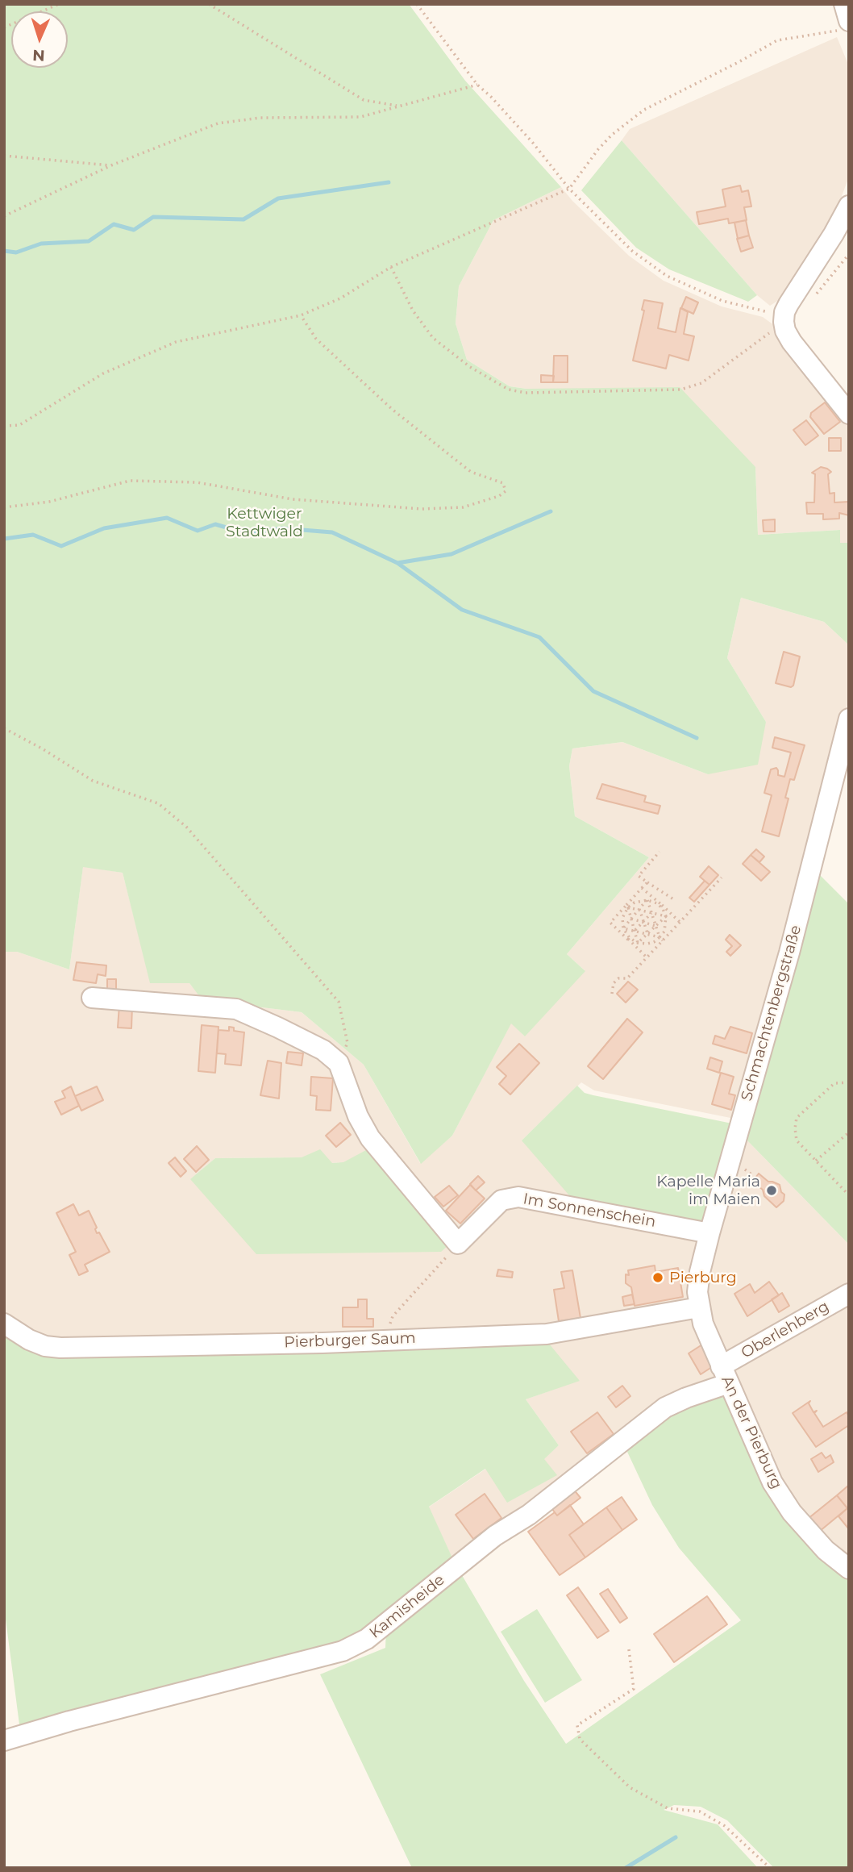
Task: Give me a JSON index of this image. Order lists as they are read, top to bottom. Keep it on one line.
{"streets":{"street":["Schmachtenbergstraße","Im Sonnenschein","Oberlehberg","Pierburger Saum","An der Pierburg","Kamisheide"]},"crossings":[["Schmachtenbergstraße","Im Sonnenschein"],["Schmachtenbergstraße","Pierburger Saum"],["Schmachtenbergstraße","An der Pierburg"],["Oberlehberg","An der Pierburg"],["Oberlehberg","Kamisheide"],["Pierburger Saum","An der Pierburg"],["An der Pierburg","Kamisheide"]],"parks":["Kettwiger Stadtwald"],"places":["Kapelle Maria im Maien","Pierburg"],"north":"bottom"}
